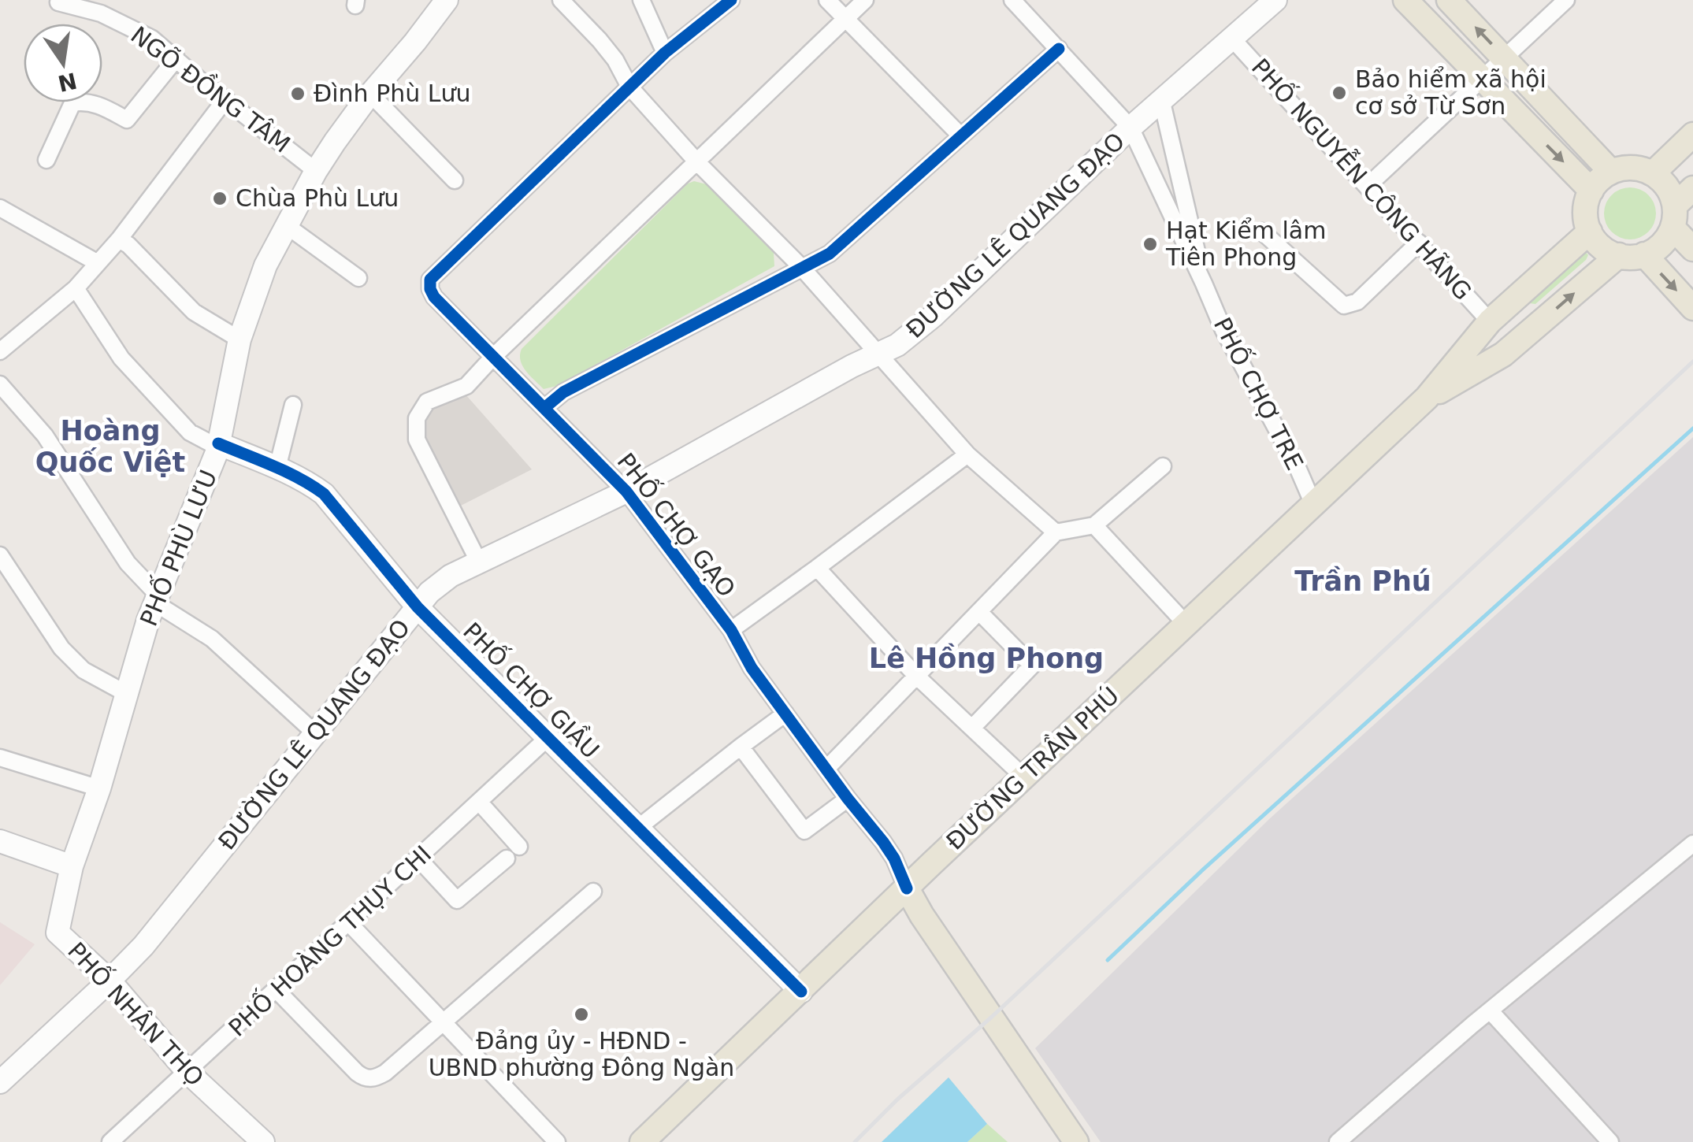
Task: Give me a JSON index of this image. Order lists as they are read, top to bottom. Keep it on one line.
{"streets":{"main road":["ĐƯỜNG LÊ QUANG ĐẠO","PHỐ PHÙ LƯU","PHỐ CHỢ GIẦU","ĐƯỜNG TRẦN PHÚ","PHỐ NHÂN THỌ"],"street":["NGÕ ĐỒNG TÂM","PHỐ NGUYỄN CÔNG HÃNG","PHỐ CHỢ TRE","PHỐ CHỢ GẠO","PHỐ HOÀNG THỤY CHI"]},"crossings":[["NGÕ ĐỒNG TÂM","PHỐ PHÙ LƯU"],["PHỐ NGUYỄN CÔNG HÃNG","ĐƯỜNG LÊ QUANG ĐẠO"],["PHỐ NGUYỄN CÔNG HÃNG","ĐƯỜNG TRẦN PHÚ"],["ĐƯỜNG LÊ QUANG ĐẠO","PHỐ CHỢ TRE"],["ĐƯỜNG LÊ QUANG ĐẠO","PHỐ CHỢ GẠO"],["ĐƯỜNG LÊ QUANG ĐẠO","PHỐ CHỢ GIẦU"],["ĐƯỜNG LÊ QUANG ĐẠO","PHỐ NHÂN THỌ"],["PHỐ CHỢ TRE","ĐƯỜNG TRẦN PHÚ"],["PHỐ CHỢ GẠO","ĐƯỜNG TRẦN PHÚ"],["PHỐ PHÙ LƯU","PHỐ CHỢ GIẦU"],["PHỐ PHÙ LƯU","PHỐ NHÂN THỌ"],["PHỐ CHỢ GIẦU","ĐƯỜNG TRẦN PHÚ"],["PHỐ CHỢ GIẦU","PHỐ HOÀNG THỤY CHI"],["PHỐ HOÀNG THỤY CHI","PHỐ NHÂN THỌ"]],"districts":["Hoàng Quốc Việt","Trần Phú","Lê Hồng Phong"],"places":["Bảo hiểm xã hội cơ sở Từ Sơn","Đình Phù Lưu","Chùa Phù Lưu","Hạt Kiểm lâm Tiên Phong","Đảng ủy - HĐND - UBND phường Đông Ngàn"],"north":"bottom"}
